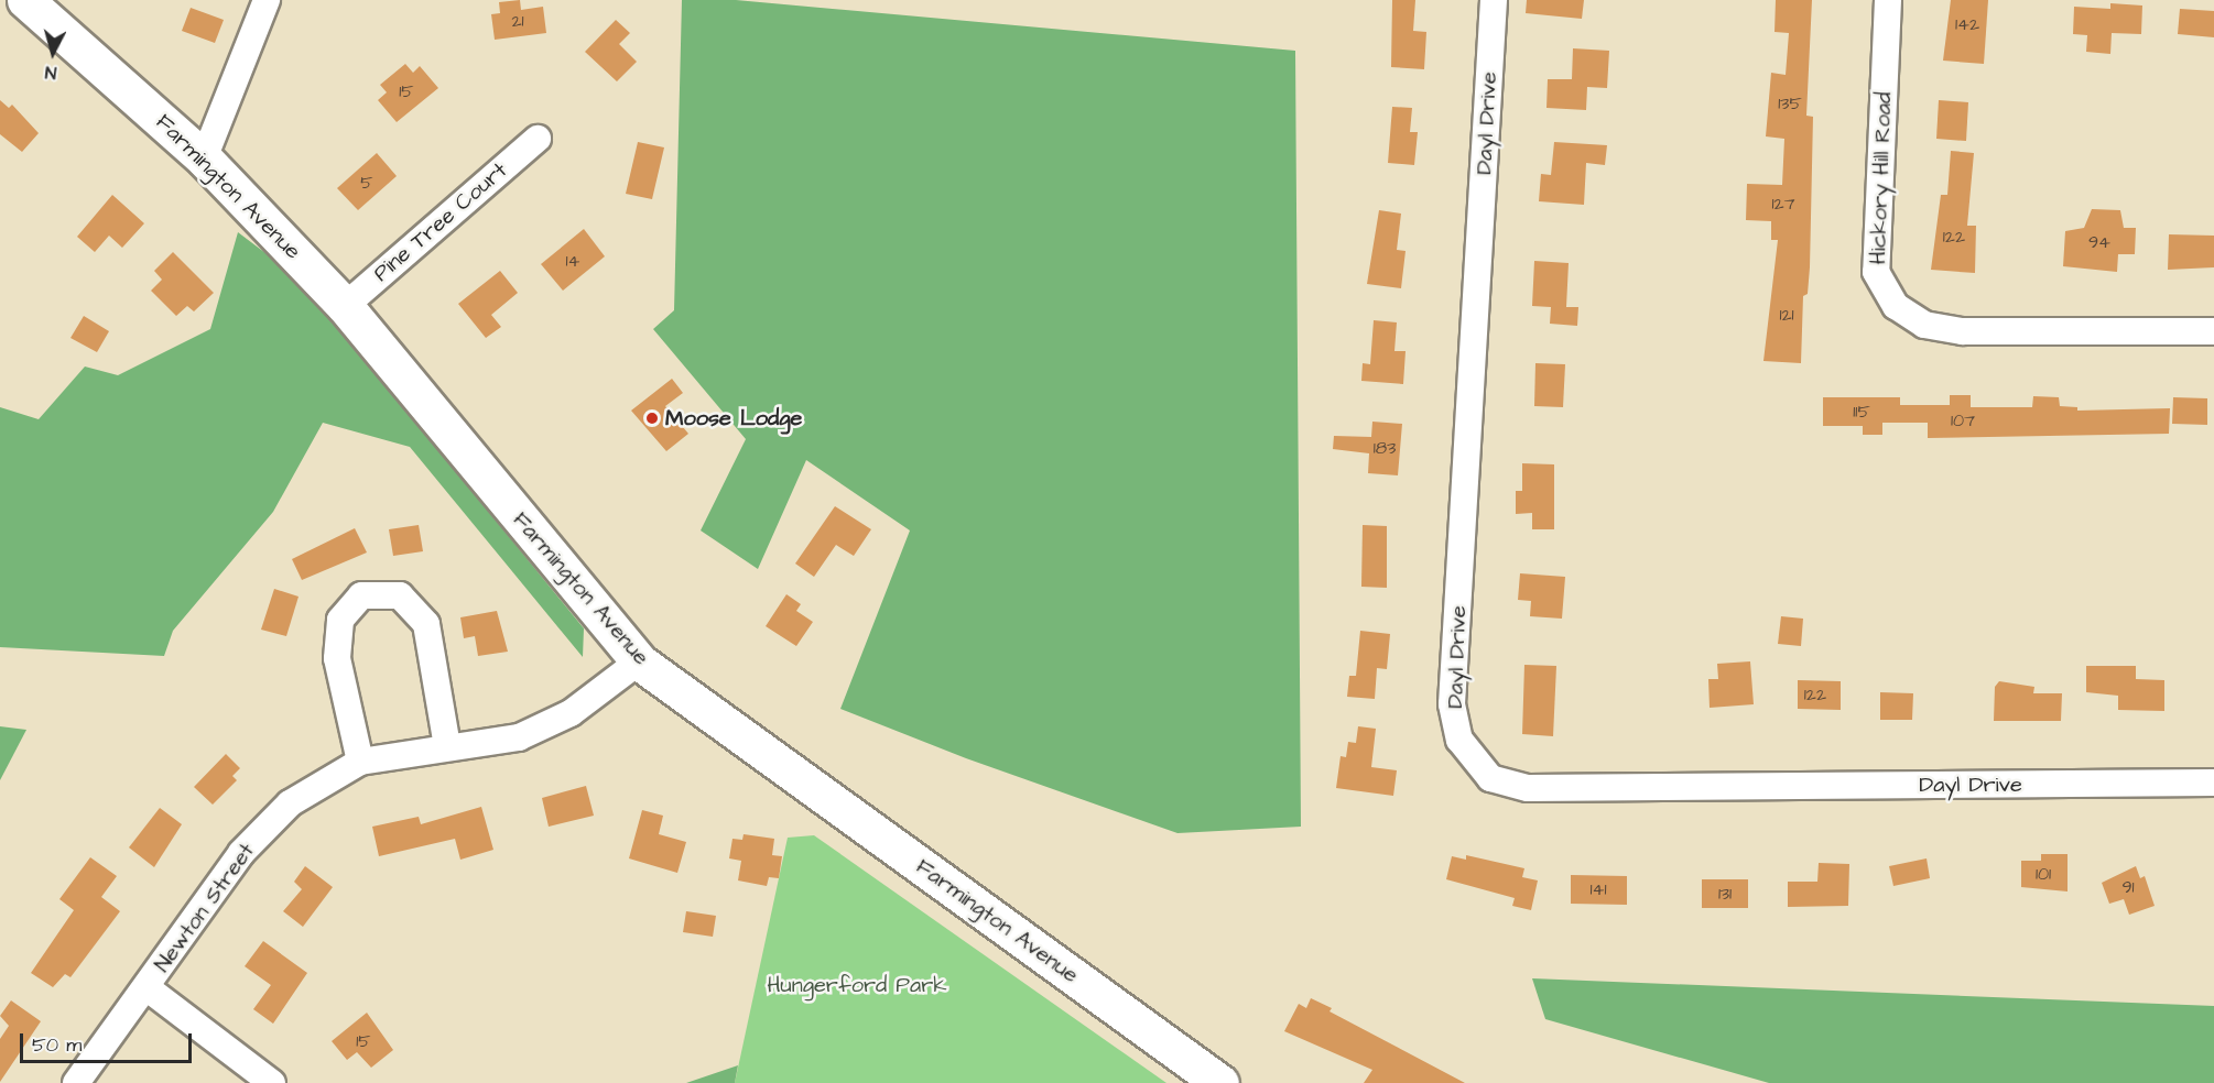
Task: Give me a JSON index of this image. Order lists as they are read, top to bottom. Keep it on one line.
{"streets":{"main road":["Farmington Avenue"],"street":["Dayl Drive","Hickory Hill Road","Pine Tree Court","Newton Street"]},"crossings":[["Farmington Avenue","Pine Tree Court"],["Farmington Avenue","Newton Street"]],"parks":["Hungerford Park"],"places":["Moose Lodge"],"house_numbers":["21","142","15","135","5","127","122","94","14","121","115","107","183","122","101","91","141","131","15"],"scale_bar":"50 m","north":"bottom"}
